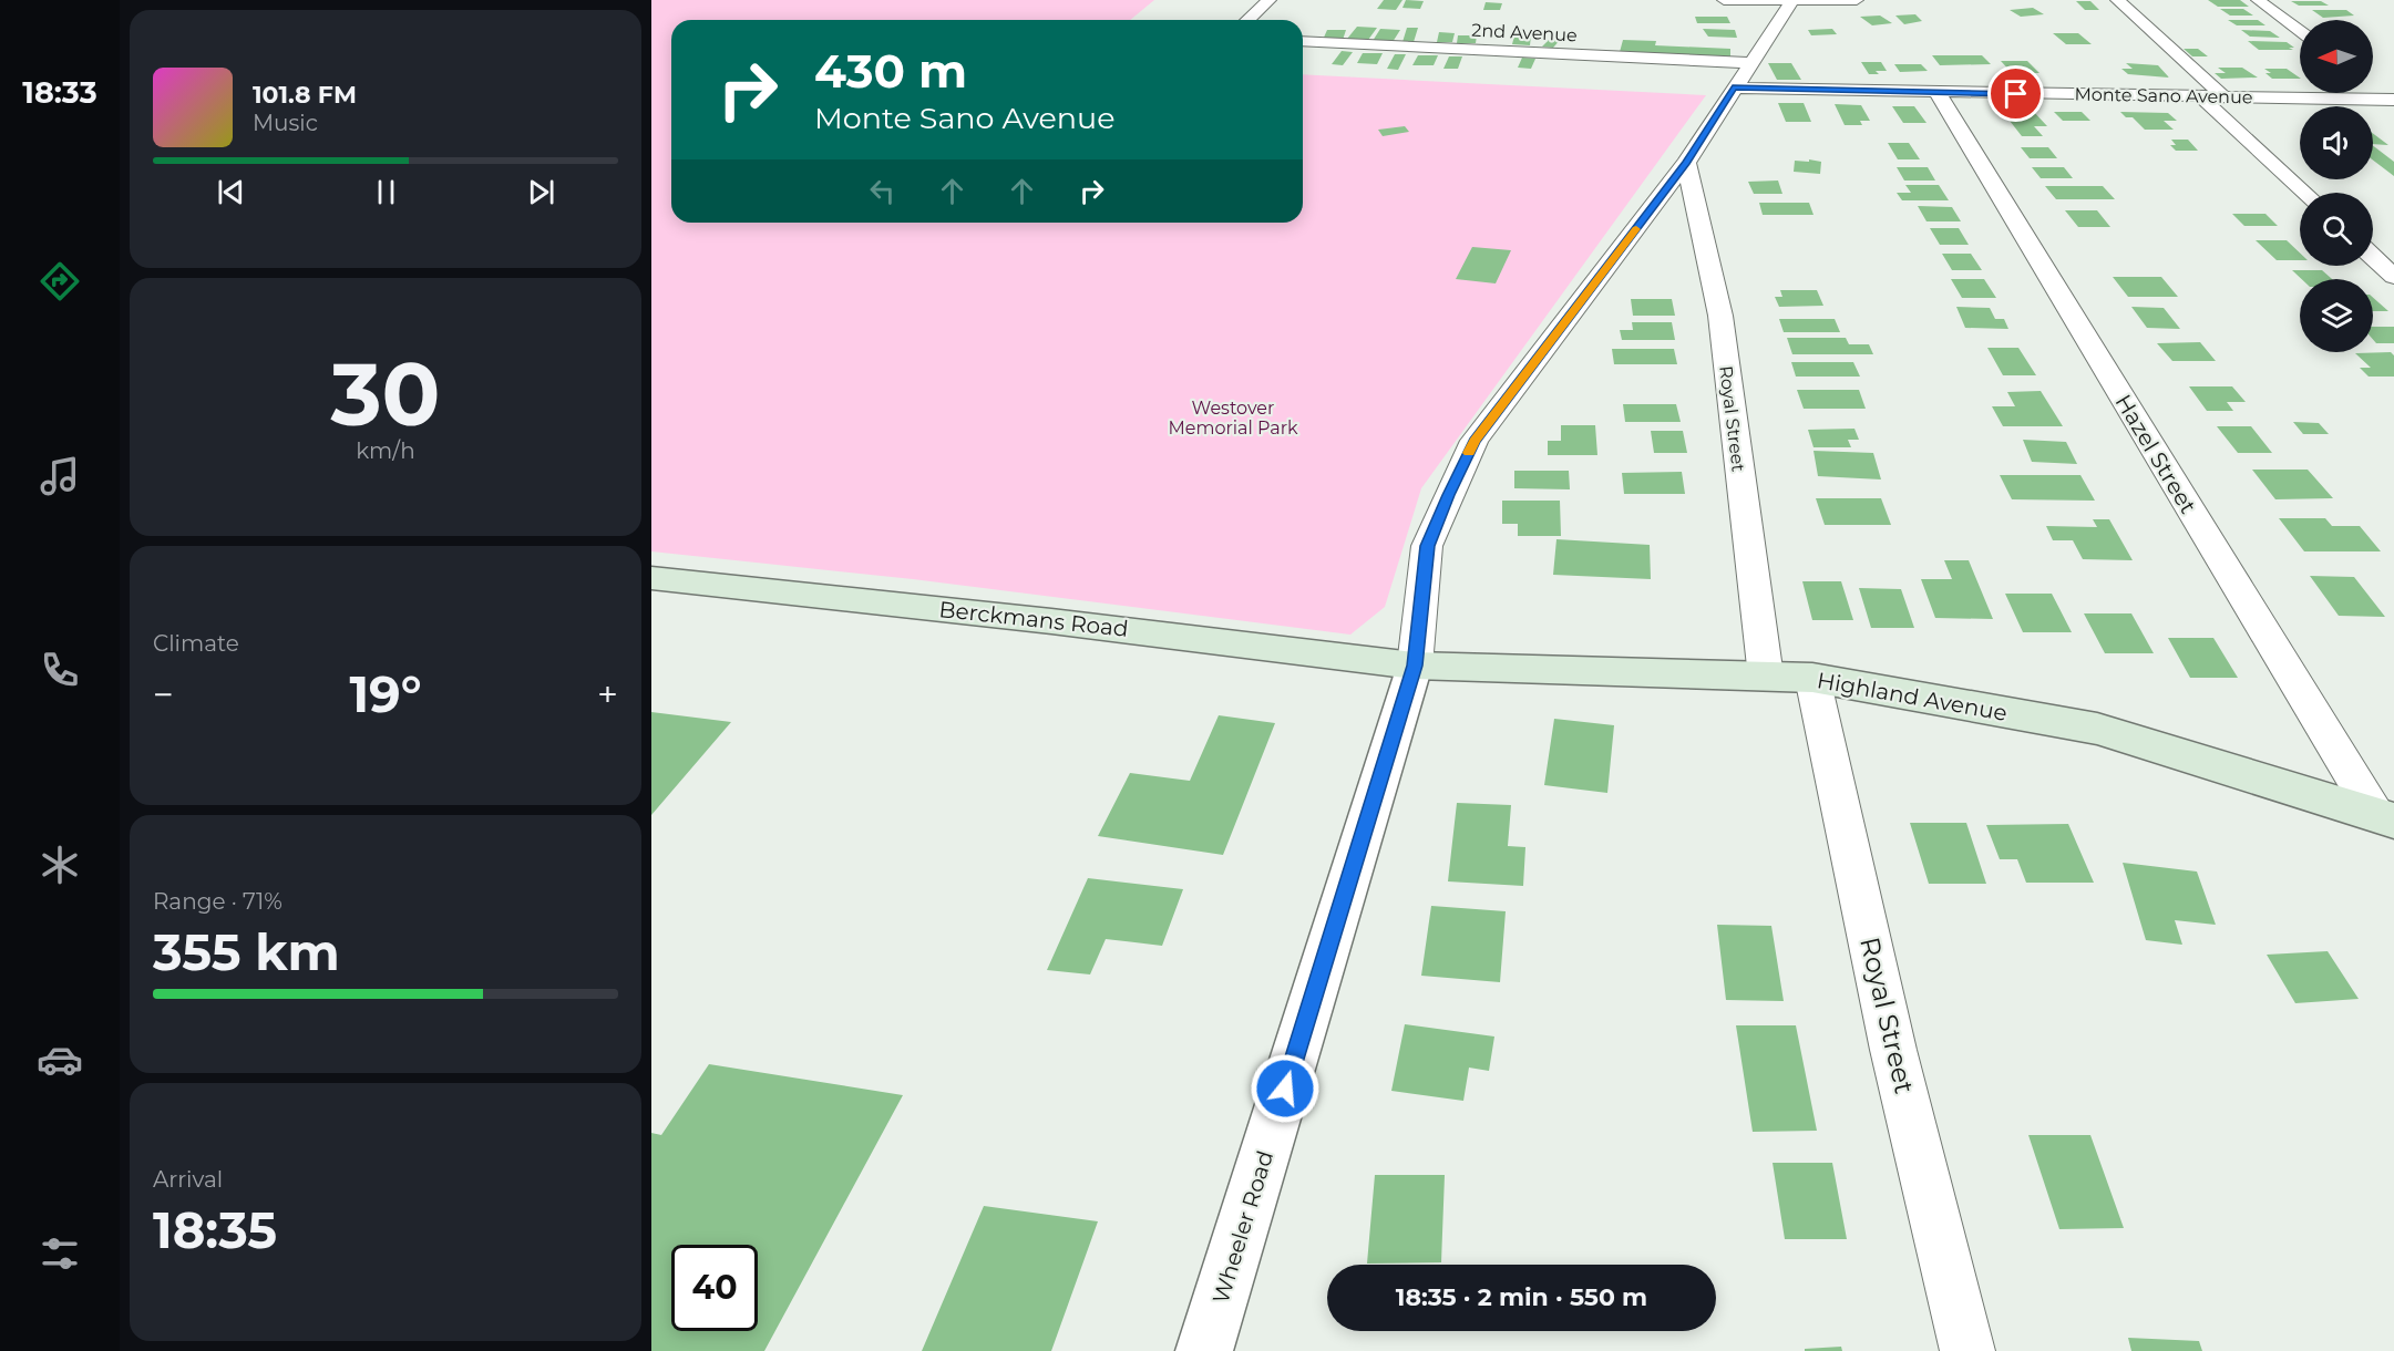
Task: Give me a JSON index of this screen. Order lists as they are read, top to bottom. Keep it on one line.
{"streets":{"main road":["Berckmans Road","Highland Avenue"],"street":["2nd Avenue","Monte Sano Avenue","Royal Street","Hazel Street","Wheeler Road"]},"crossings":[["2nd Avenue","Wheeler Road"],["Monte Sano Avenue","Hazel Street"],["Monte Sano Avenue","Wheeler Road"],["Royal Street","Highland Avenue"],["Royal Street","Wheeler Road"],["Hazel Street","Highland Avenue"],["Berckmans Road","Highland Avenue"],["Berckmans Road","Wheeler Road"],["Highland Avenue","Wheeler Road"]],"parks":["Westover Memorial Park"],"north":"left","page":{"tabs":"18:33","turn":["430 m","Monte Sano Avenue"],"song":["101.8 FM","Music"],"tile":[["30","km/h"],"Climate",["Range · 71%","355 km"],["Arrival","18:35"]],"heat":["−","19°","+"],"limit":"40","trip":"18:35 · 2 min · 550 m"}}
